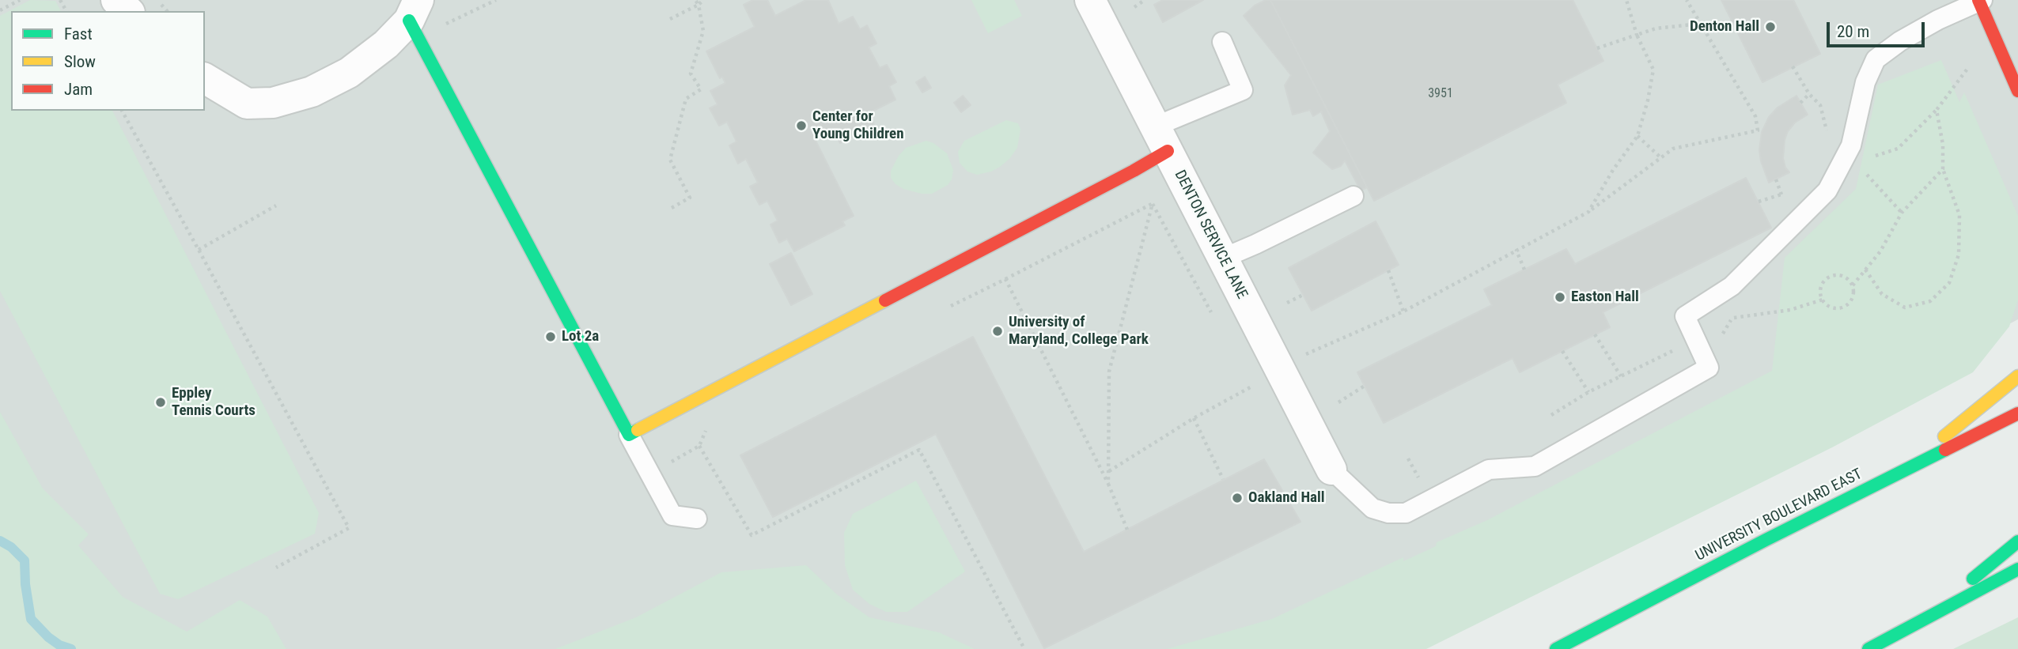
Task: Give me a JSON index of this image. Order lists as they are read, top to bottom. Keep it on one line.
{"streets":{"street":["DENTON SERVICE LANE","UNIVERSITY BOULEVARD EAST"]},"places":["Denton Hall","Center for Young Children","Easton Hall","University of Maryland, College Park","Lot 2a","Eppley Tennis Courts","Oakland Hall"],"house_numbers":["3951"],"legend":["Fast","Slow","Jam"],"scale_bar":"20 m"}
